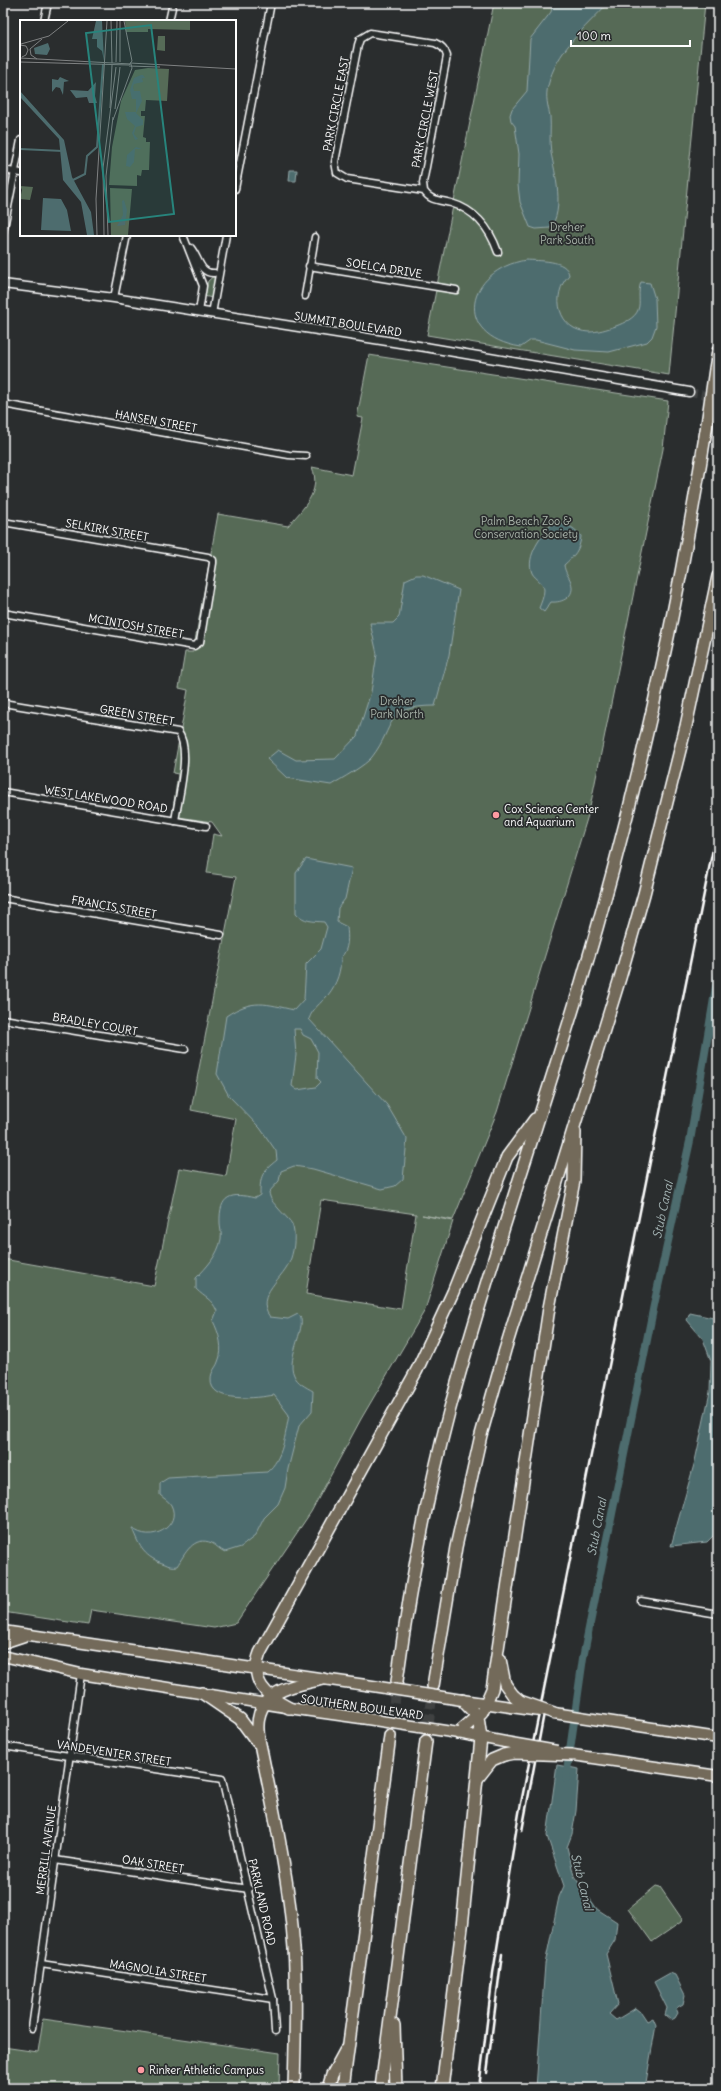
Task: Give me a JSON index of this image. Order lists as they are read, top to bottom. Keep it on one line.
{"streets":{"main road":["SOUTHERN BOULEVARD"],"street":["PARK CIRCLE EAST","PARK CIRCLE WEST","SOELCA DRIVE","SUMMIT BOULEVARD","HANSEN STREET","SELKIRK STREET","MCINTOSH STREET","GREEN STREET","WEST LAKEWOOD ROAD","FRANCIS STREET","BRADLEY COURT","VANDEVENTER STREET","MERRILL AVENUE","OAK STREET","PARKLAND ROAD","MAGNOLIA STREET"]},"crossings":[["PARK CIRCLE EAST","PARK CIRCLE WEST"],["SELKIRK STREET","MCINTOSH STREET"],["GREEN STREET","WEST LAKEWOOD ROAD"],["VANDEVENTER STREET","MERRILL AVENUE"],["VANDEVENTER STREET","PARKLAND ROAD"],["MERRILL AVENUE","OAK STREET"],["MERRILL AVENUE","MAGNOLIA STREET"],["OAK STREET","PARKLAND ROAD"],["PARKLAND ROAD","MAGNOLIA STREET"]],"water":["Stub Canal"],"parks":["Dreher Park South","Palm Beach Zoo & Conservation Society","Dreher Park North"],"places":["Cox Science Center and Aquarium","Rinker Athletic Campus"],"scale_bar":"100 m"}
